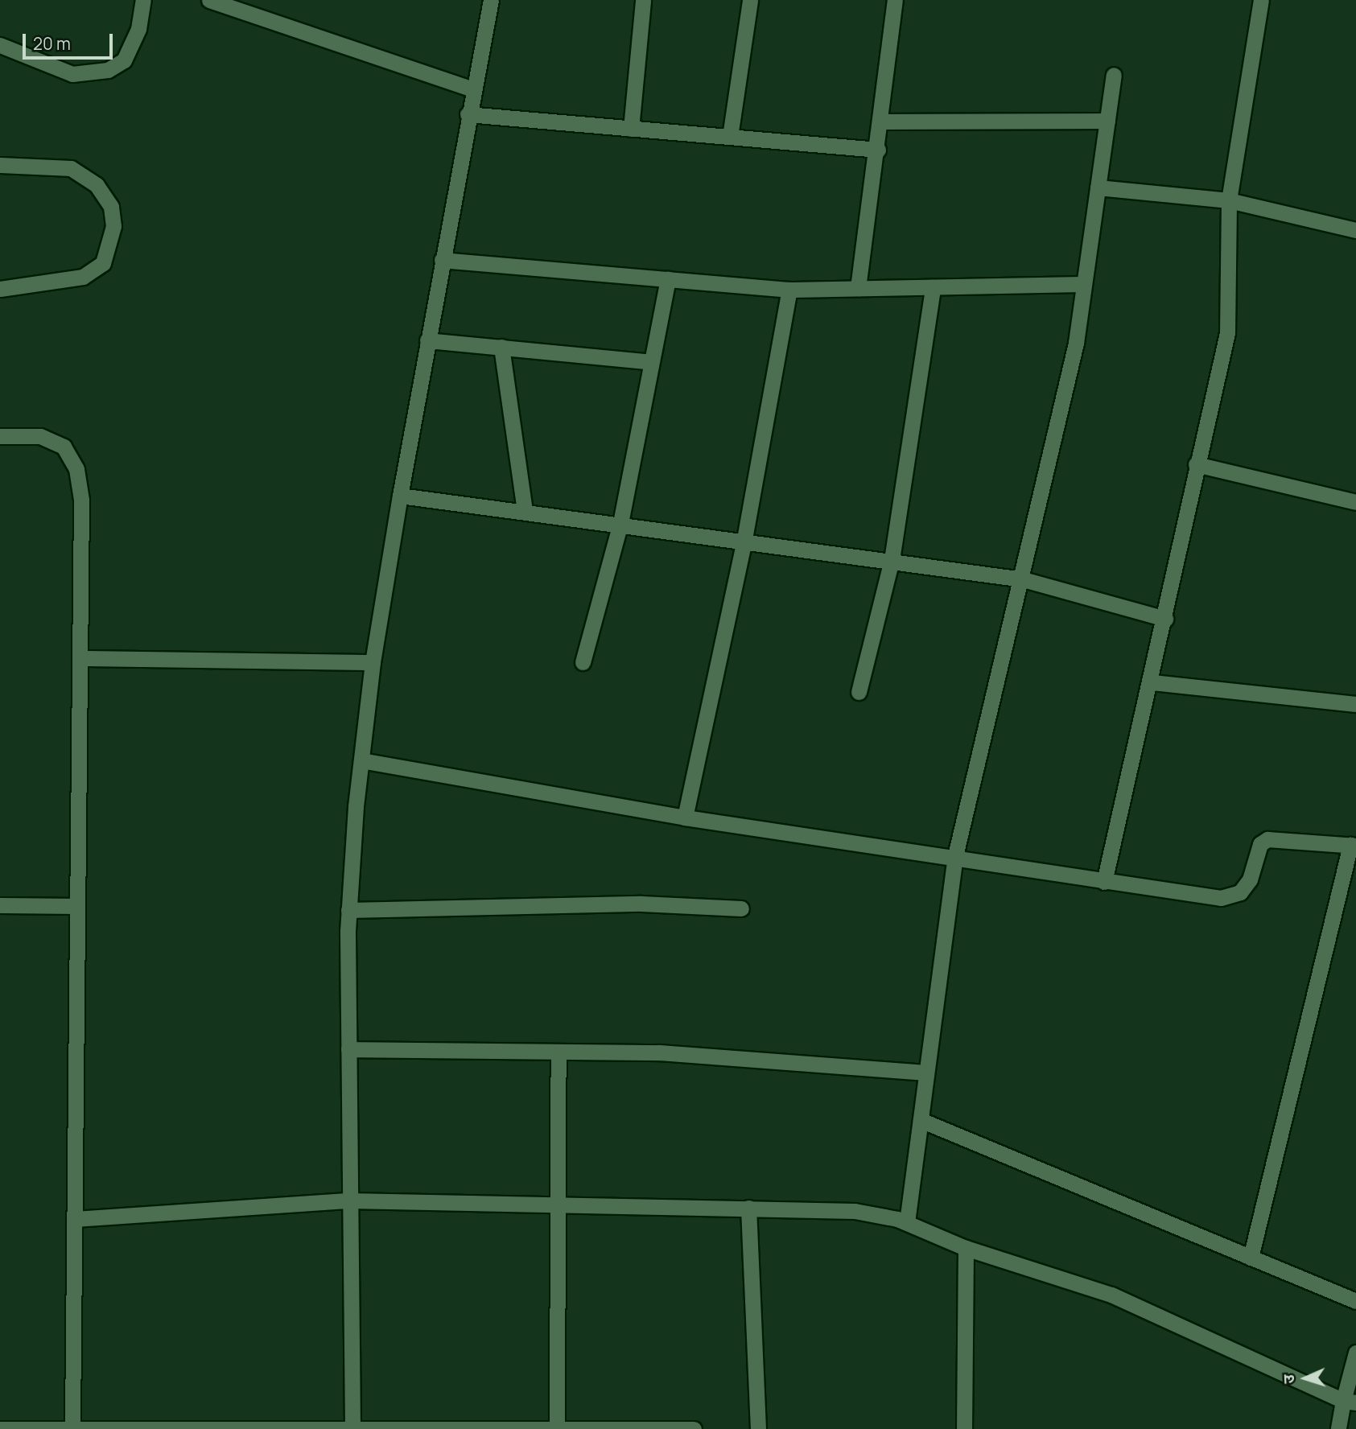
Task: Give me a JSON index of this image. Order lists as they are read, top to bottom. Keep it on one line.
{"scale_bar":"20 m","north":"left"}
